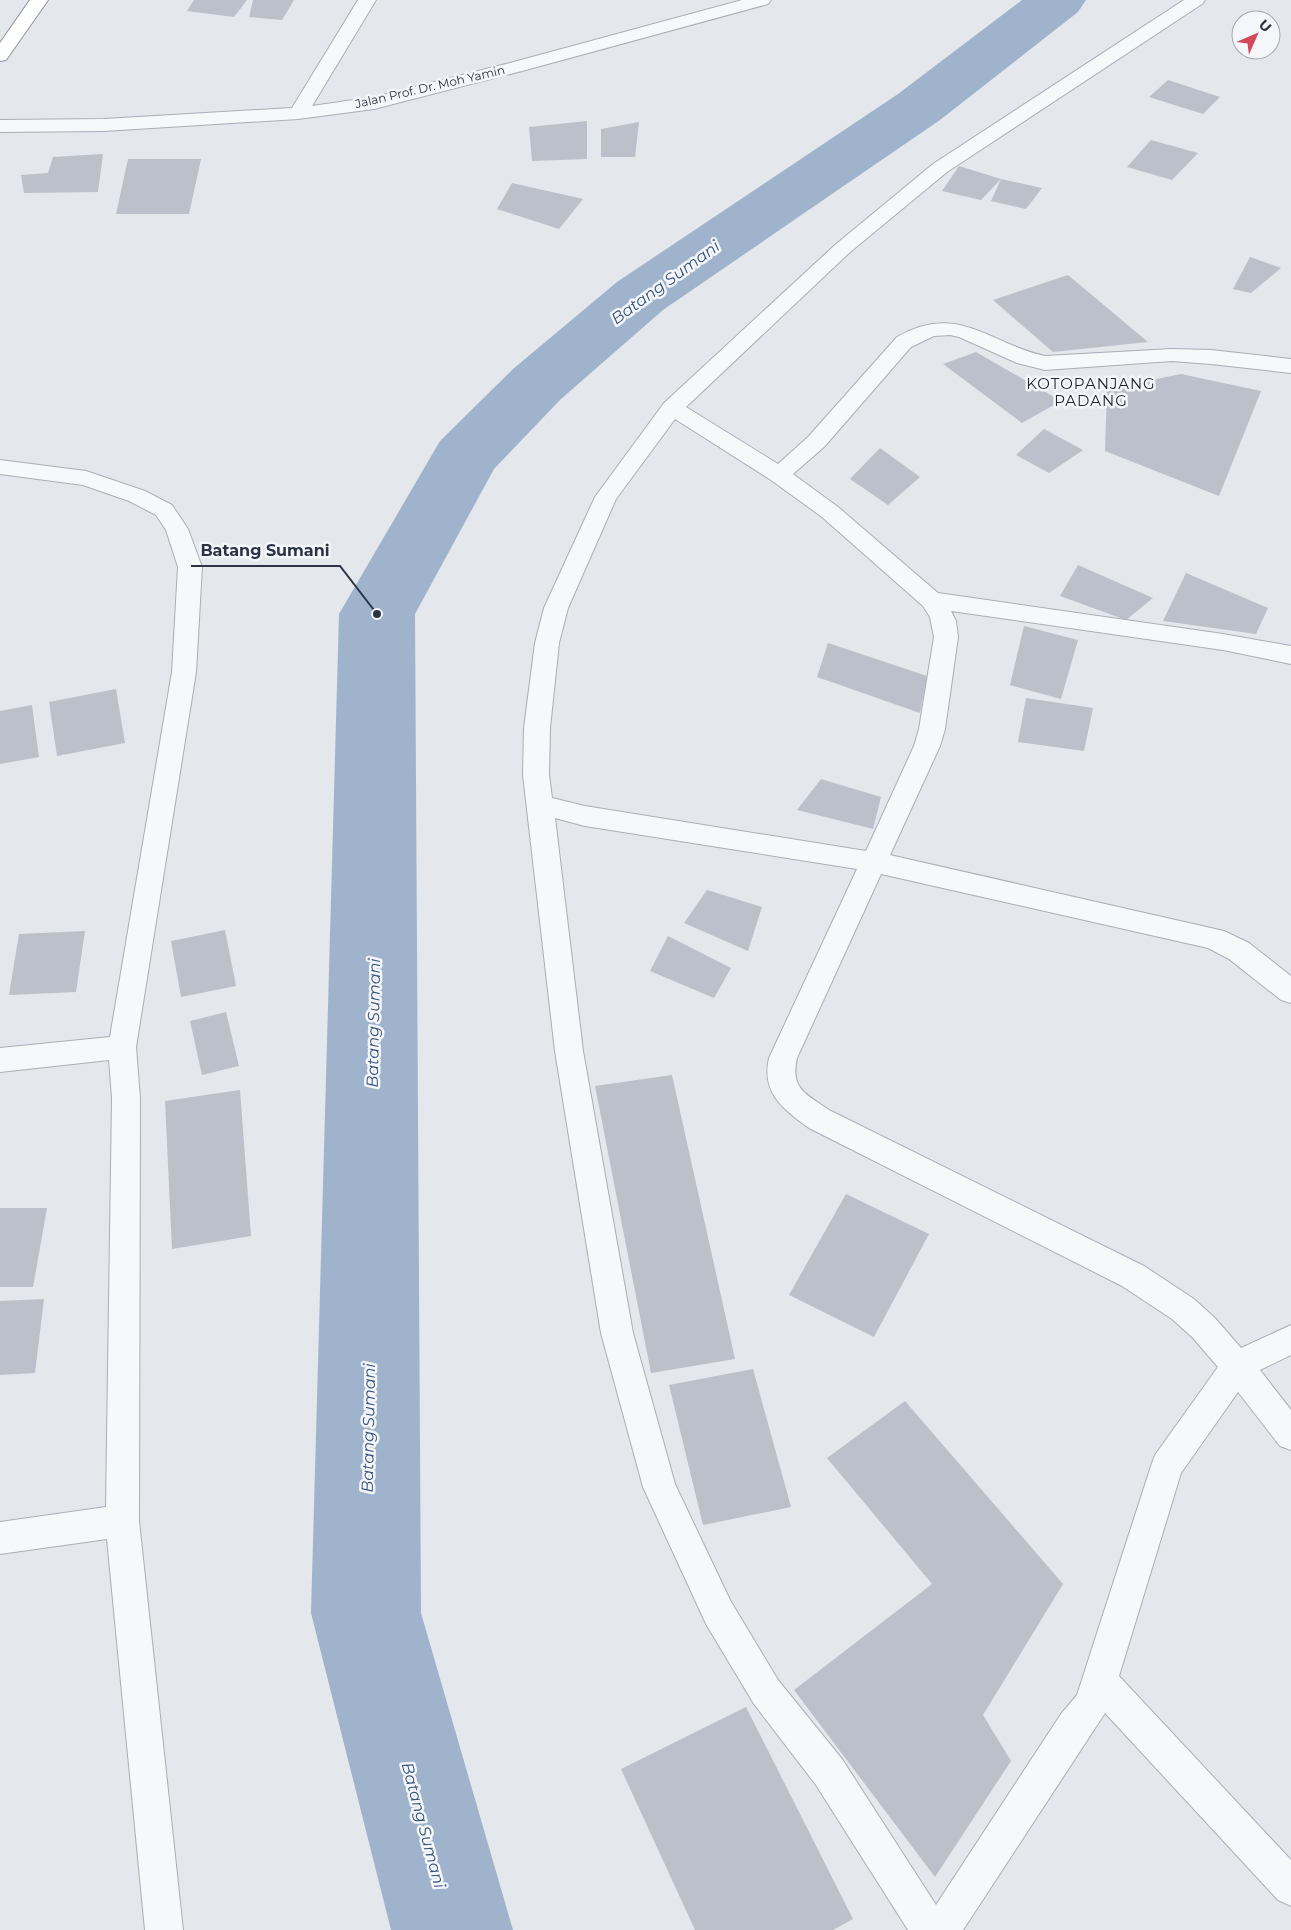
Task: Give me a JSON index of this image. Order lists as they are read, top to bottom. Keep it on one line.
{"streets":{"street":["Jalan Prof. Dr. Moh Yamin"]},"districts":["KOTOPANJANG PADANG"],"water":["Batang Sumani"],"places":["Batang Sumani"],"north":"top right"}
